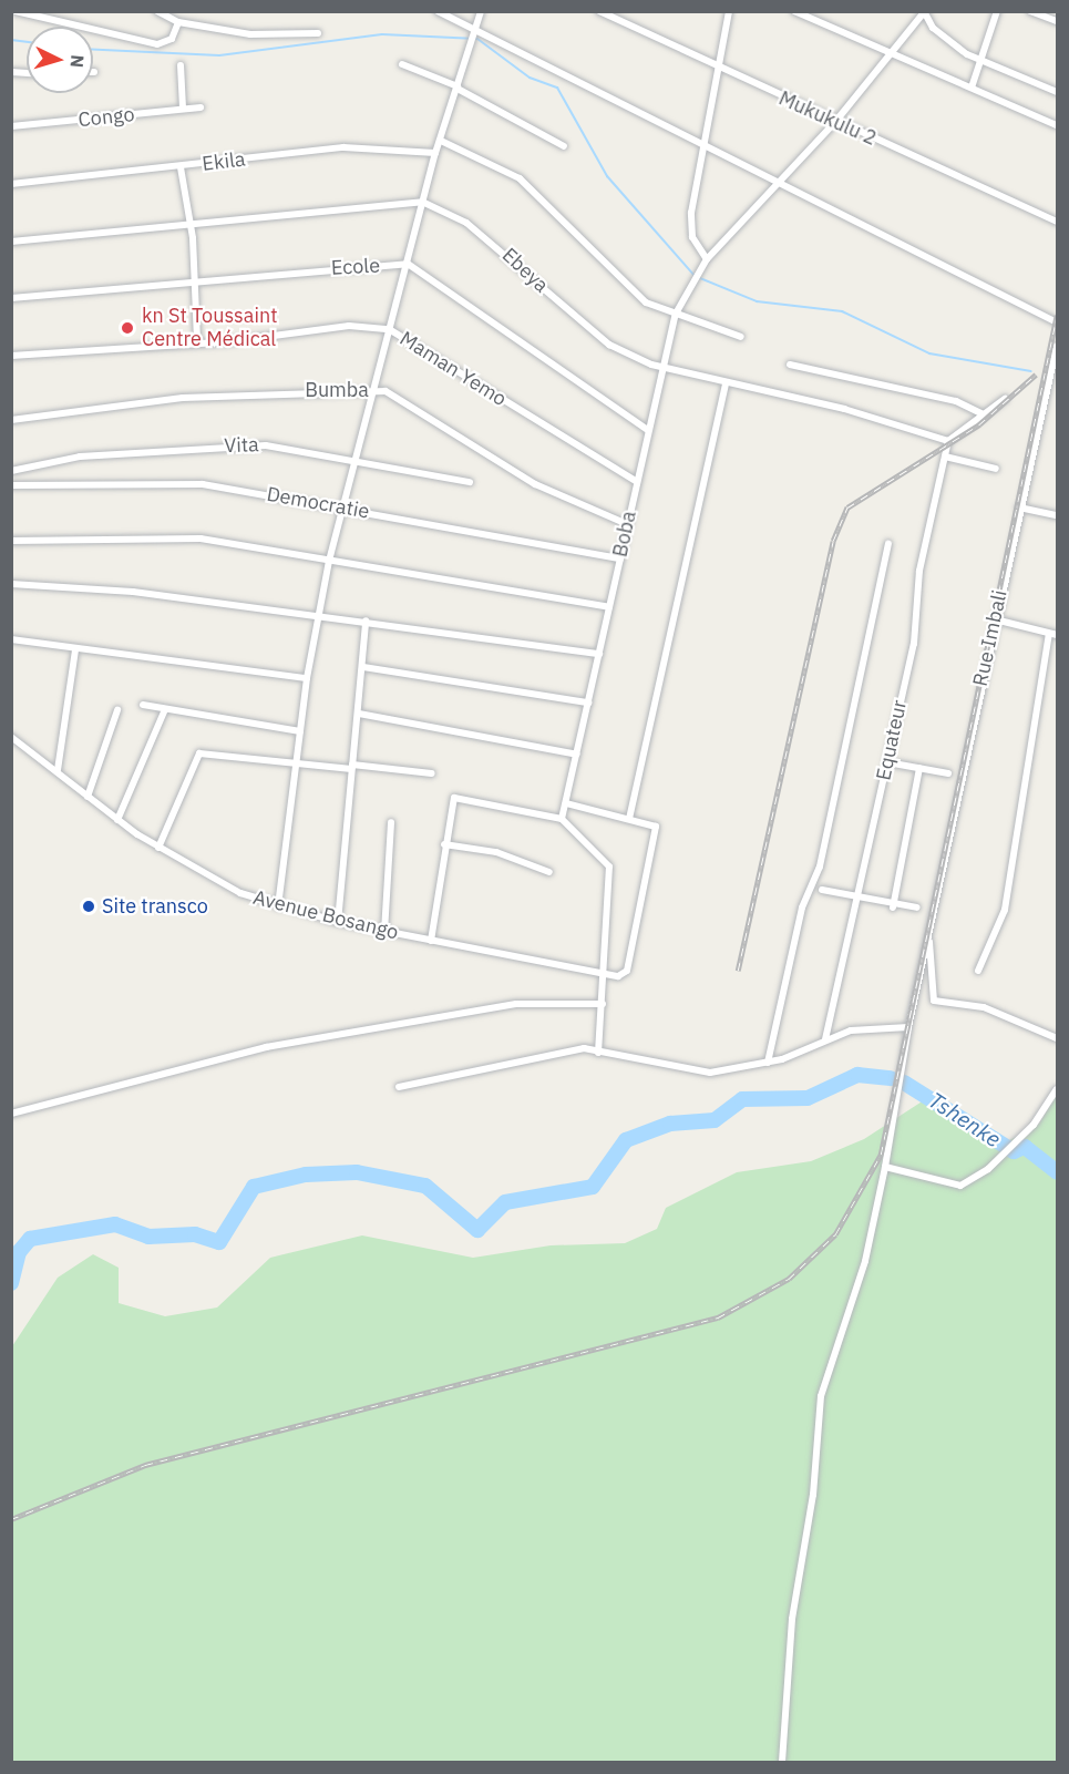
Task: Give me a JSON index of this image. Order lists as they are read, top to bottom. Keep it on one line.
{"streets":{"street":["Congo","Mukukulu 2","Ekila","Ecole","Ebeya","Maman Yemo","Bumba","Vita","Democratie","Boba","Rue Imbali","Equateur","Avenue Bosango"]},"crossings":[["Mukukulu 2","Boba"],["Ecole","Boba"],["Ebeya","Boba"],["Ebeya","Equateur"],["Maman Yemo","Boba"],["Bumba","Boba"],["Democratie","Boba"]],"water":["Tshenke"],"places":["kn St Toussaint Centre Médical","Site transco"],"north":"right"}
